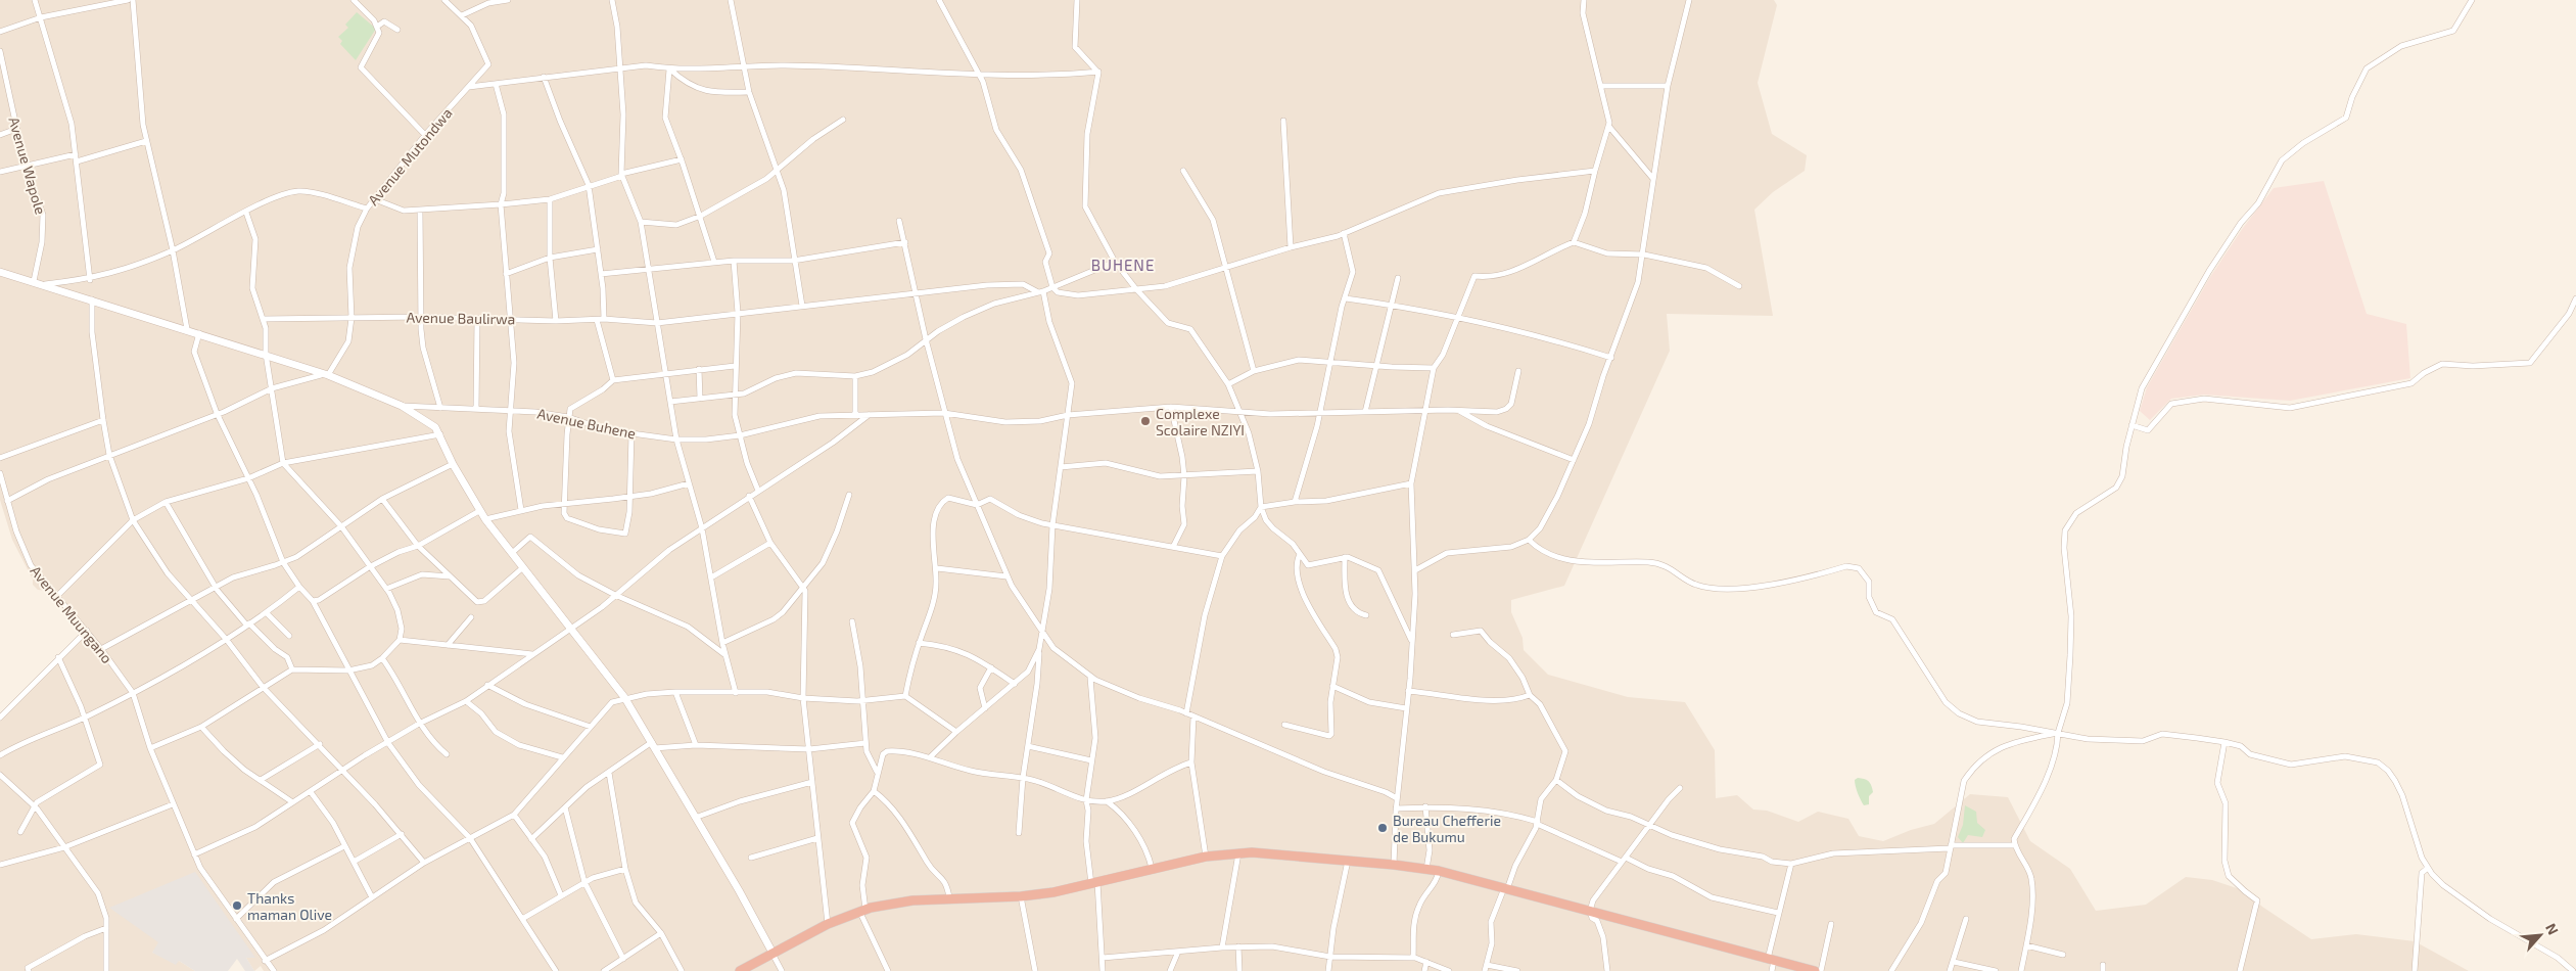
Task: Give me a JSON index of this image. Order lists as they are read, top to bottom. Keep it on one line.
{"streets":{"street":["Avenue Mutondwa","Avenue Wapole","Avenue Baulirwa","Avenue Buhene","Avenue Muungano"]},"crossings":[["Avenue Mutondwa","Avenue Baulirwa"]],"districts":["BUHENE"],"places":["Complexe Scolaire NZIYI","Bureau Chefferie de Bukumu","Thanks maman Olive"],"north":"top right"}
